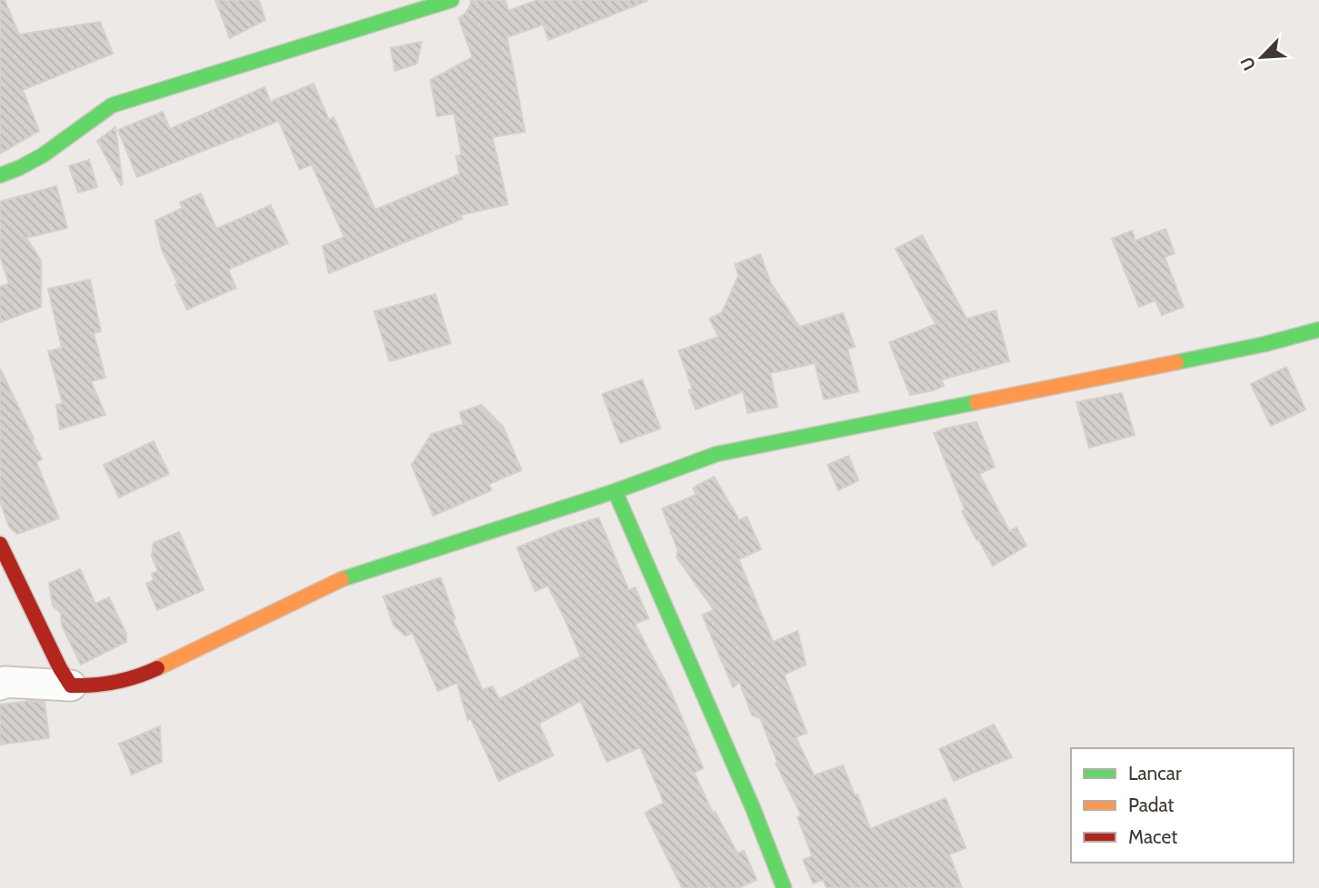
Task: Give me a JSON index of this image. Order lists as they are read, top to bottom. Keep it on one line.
{"legend":["Lancar","Padat","Macet"],"north":"bottom left"}
